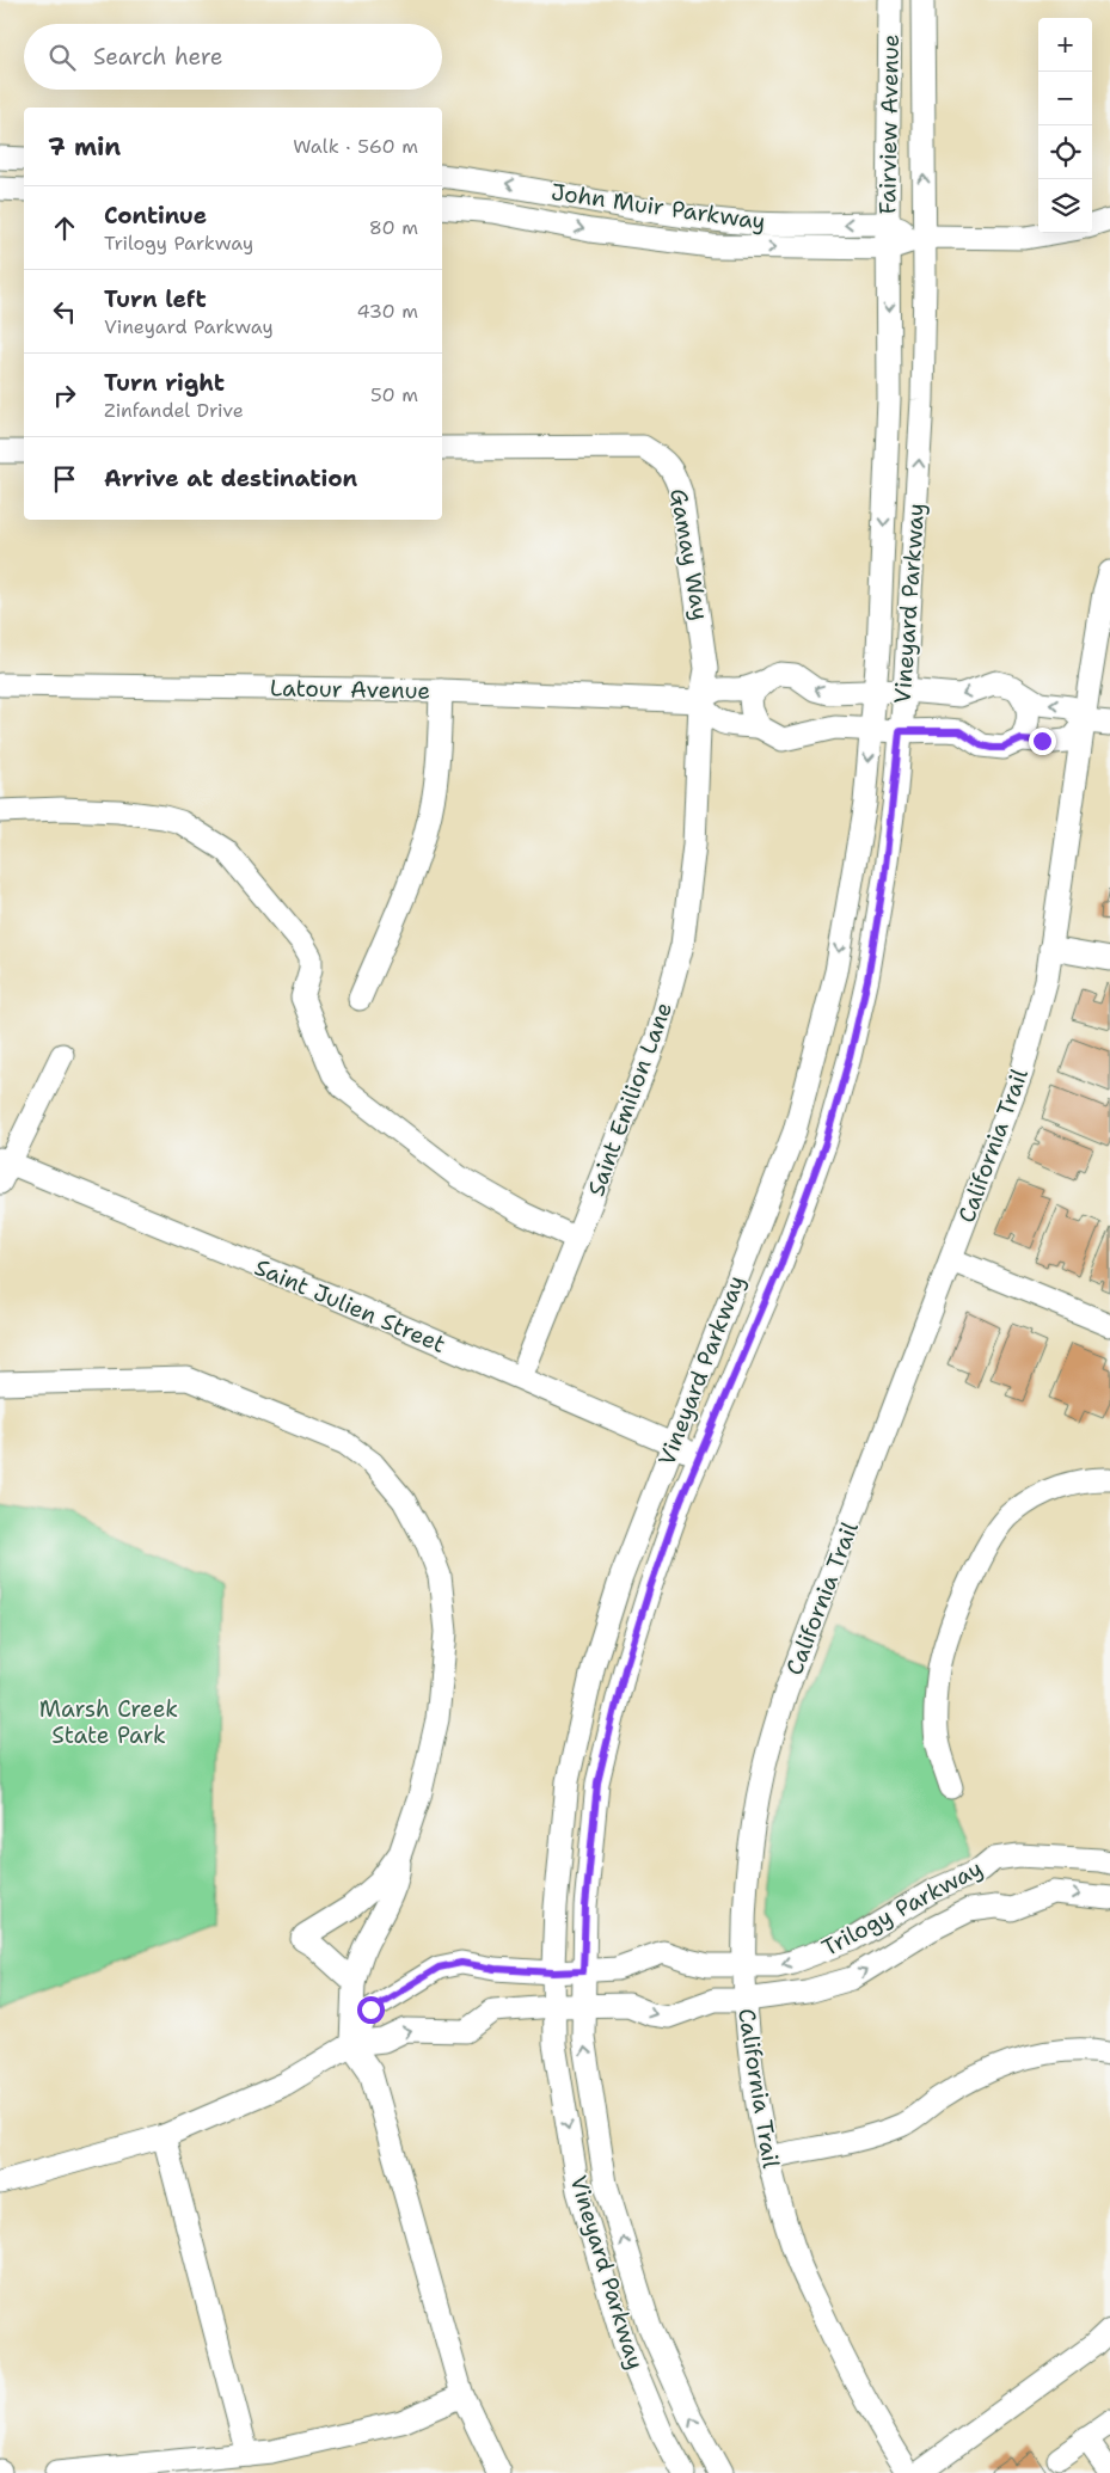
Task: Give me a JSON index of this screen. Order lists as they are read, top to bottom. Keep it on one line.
{"streets":{"street":["Fairview Avenue","John Muir Parkway","Gamay Way","Vineyard Parkway","Latour Avenue","Saint Emilion Lane","California Trail","Saint Julien Street","Trilogy Parkway"]},"crossings":[["Fairview Avenue","John Muir Parkway"],["Fairview Avenue","Vineyard Parkway"],["John Muir Parkway","Vineyard Parkway"],["Gamay Way","Latour Avenue"],["Gamay Way","Saint Emilion Lane"],["Vineyard Parkway","Latour Avenue"],["Vineyard Parkway","Saint Julien Street"],["Vineyard Parkway","Trilogy Parkway"],["Latour Avenue","Saint Emilion Lane"],["Latour Avenue","California Trail"],["Saint Emilion Lane","Saint Julien Street"],["California Trail","Trilogy Parkway"]],"parks":["Marsh Creek State Park"],"page":{"map_buttons":["+","−"],"search":"Search here","heading":["7 min","Walk · 560 m"],"list":[["Continue","Trilogy Parkway","80 m"],["Turn left","Vineyard Parkway","430 m"],["Turn right","Zinfandel Drive","50 m"],"Arrive at destination"]}}
